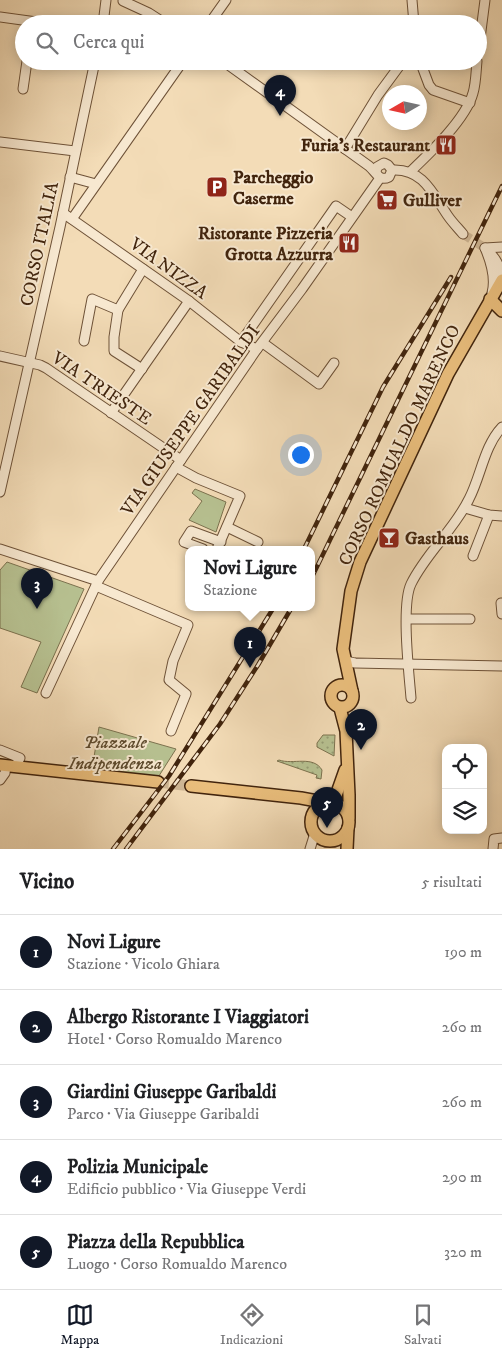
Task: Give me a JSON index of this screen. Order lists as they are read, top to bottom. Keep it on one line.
{"streets":{"main road":["CORSO ROMUALDO MARENCO"],"street":["CORSO ITALIA","VIA NIZZA","VIA TRIESTE","VIA GIUSEPPE GARIBALDI"]},"crossings":[["CORSO ITALIA","VIA NIZZA"],["CORSO ITALIA","VIA TRIESTE"],["VIA NIZZA","VIA GIUSEPPE GARIBALDI"],["VIA TRIESTE","VIA GIUSEPPE GARIBALDI"]],"parks":["Piazzale Indipendenza"],"places":{"restaurant":["Furia's Restaurant","Ristorante Pizzeria Grotta Azzurra"],"parking":["Parcheggio Caserme"],"supermarket":["Gulliver"],"bar":["Gasthaus"]},"north":"left","page":{"search":"Cerca qui","pins":["4","3","1","2","5"],"popup":["Novi Ligure","Stazione"],"heading":["Vicino","5 risultati"],"list":[{"mark":"1","name":"Novi Ligure","note":"Stazione · Vicolo Ghiara","value":"190 m"},{"mark":"2","name":"Albergo Ristorante I Viaggiatori","note":"Hotel · Corso Romualdo Marenco","value":"260 m"},{"mark":"3","name":"Giardini Giuseppe Garibaldi","note":"Parco · Via Giuseppe Garibaldi","value":"260 m"},{"mark":"4","name":"Polizia Municipale","note":"Edificio pubblico · Via Giuseppe Verdi","value":"290 m"},{"mark":"5","name":"Piazza della Repubblica","note":"Luogo · Corso Romualdo Marenco","value":"320 m"}],"nav":["Mappa","Indicazioni","Salvati"]}}
